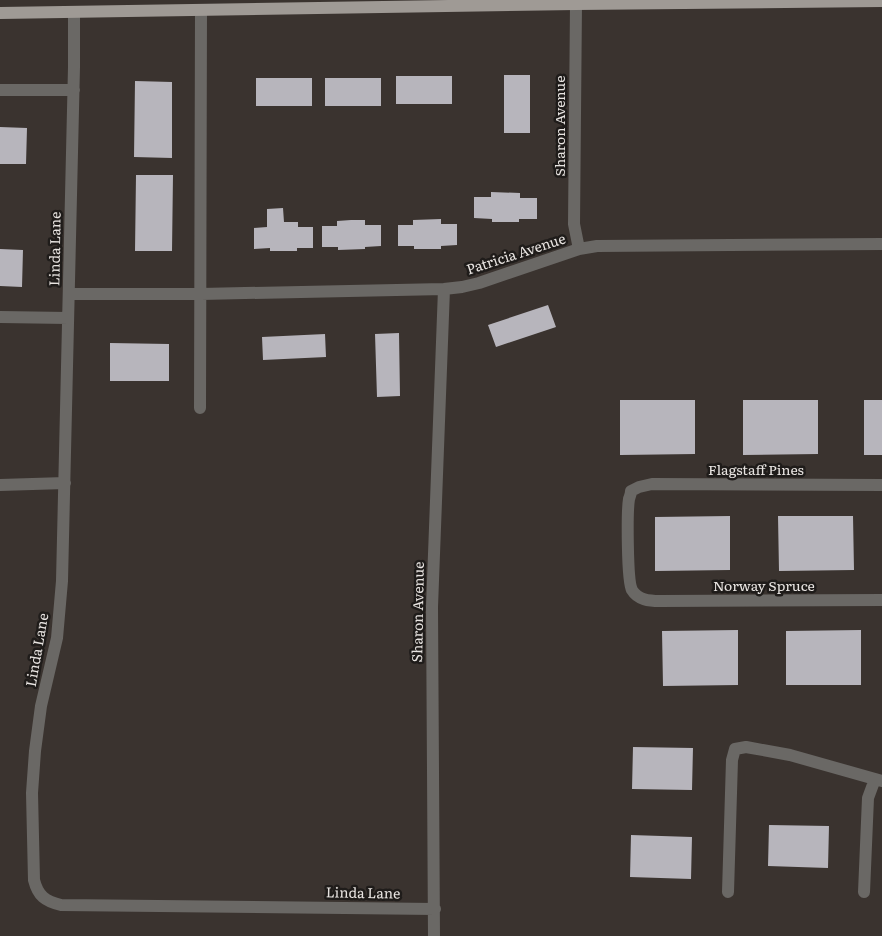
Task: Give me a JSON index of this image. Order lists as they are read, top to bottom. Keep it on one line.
{"streets":{"street":["Sharon Avenue","Linda Lane","Patricia Avenue","Flagstaff Pines","Norway Spruce"]},"crossings":[["Sharon Avenue","Linda Lane"],["Sharon Avenue","Patricia Avenue"],["Linda Lane","Patricia Avenue"],["Flagstaff Pines","Norway Spruce"]]}
